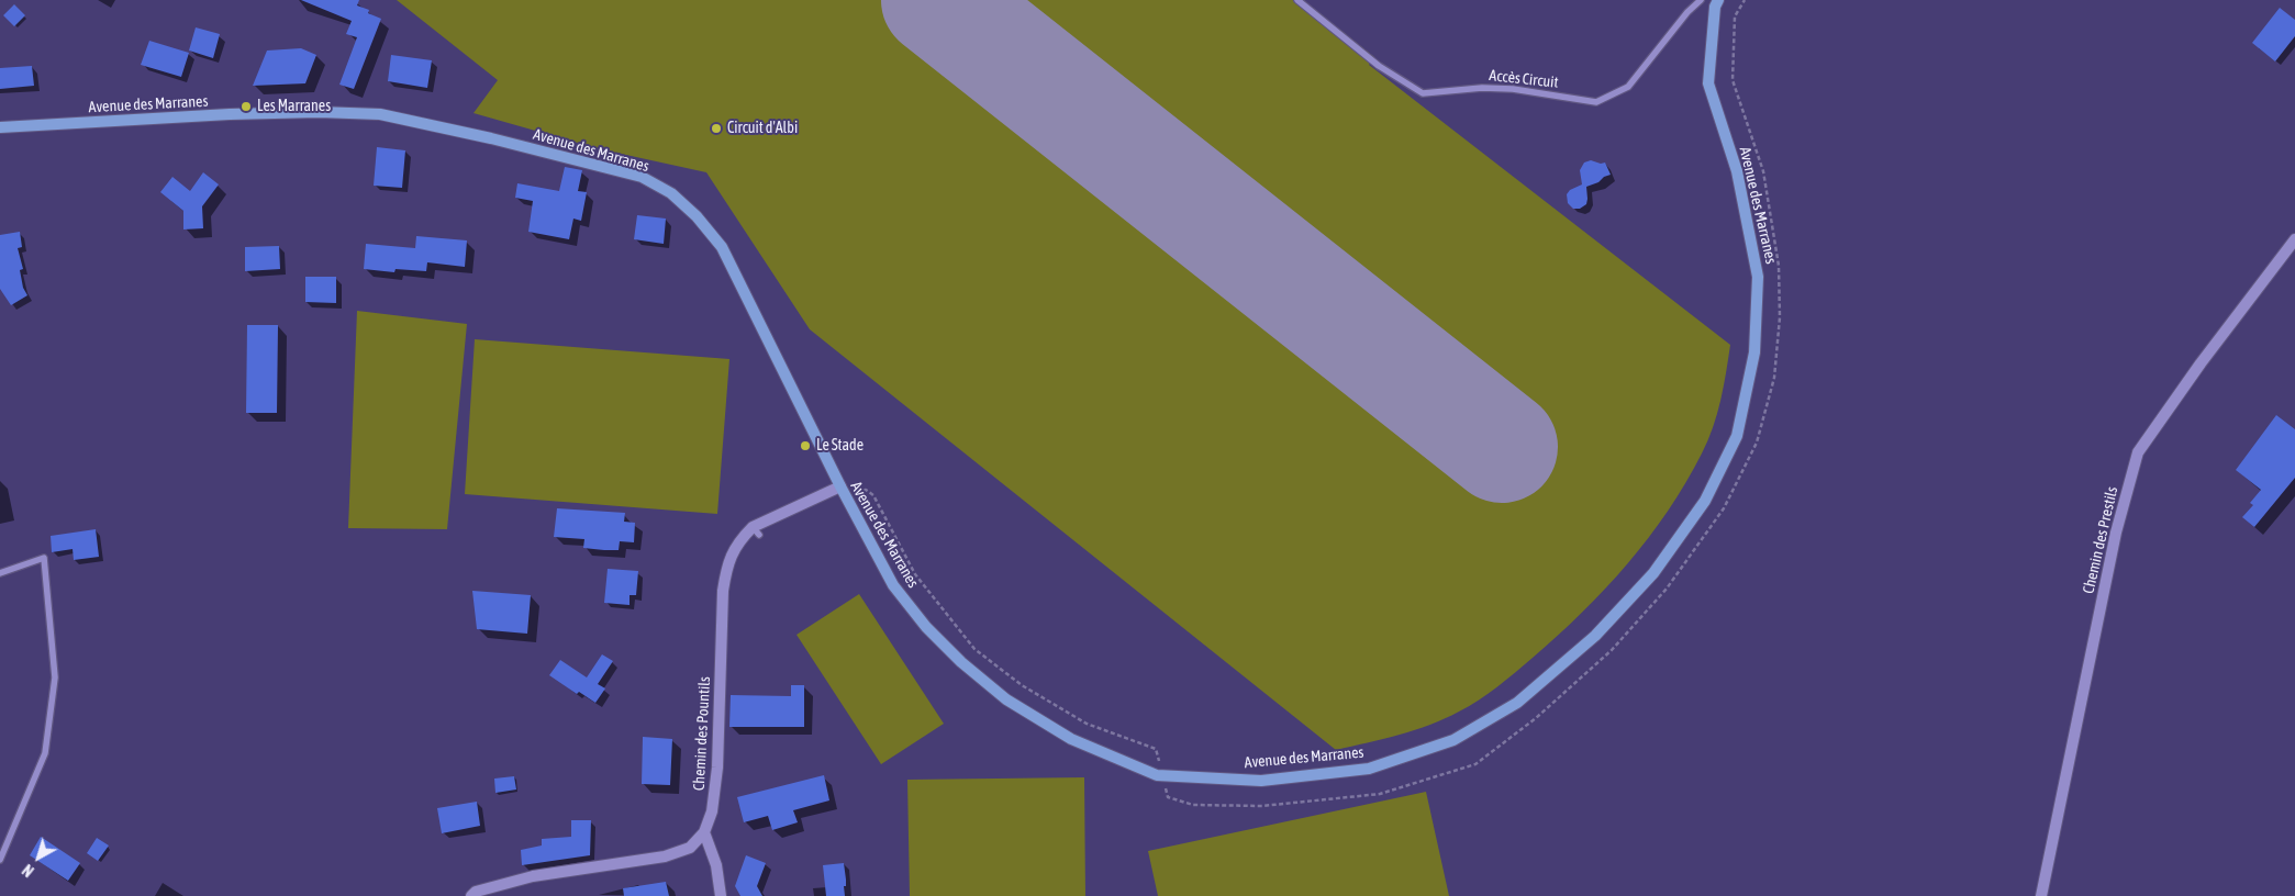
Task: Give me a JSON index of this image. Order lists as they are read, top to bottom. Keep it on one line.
{"streets":{"street":["Avenue des Marranes","Chemin des Prestils","Chemin des Pountils"],"lane":["Accès Circuit"]},"crossings":[["Avenue des Marranes","Chemin des Pountils"]],"places":["Les Marranes","Circuit d'Albi","Le Stade"],"north":"bottom left"}
